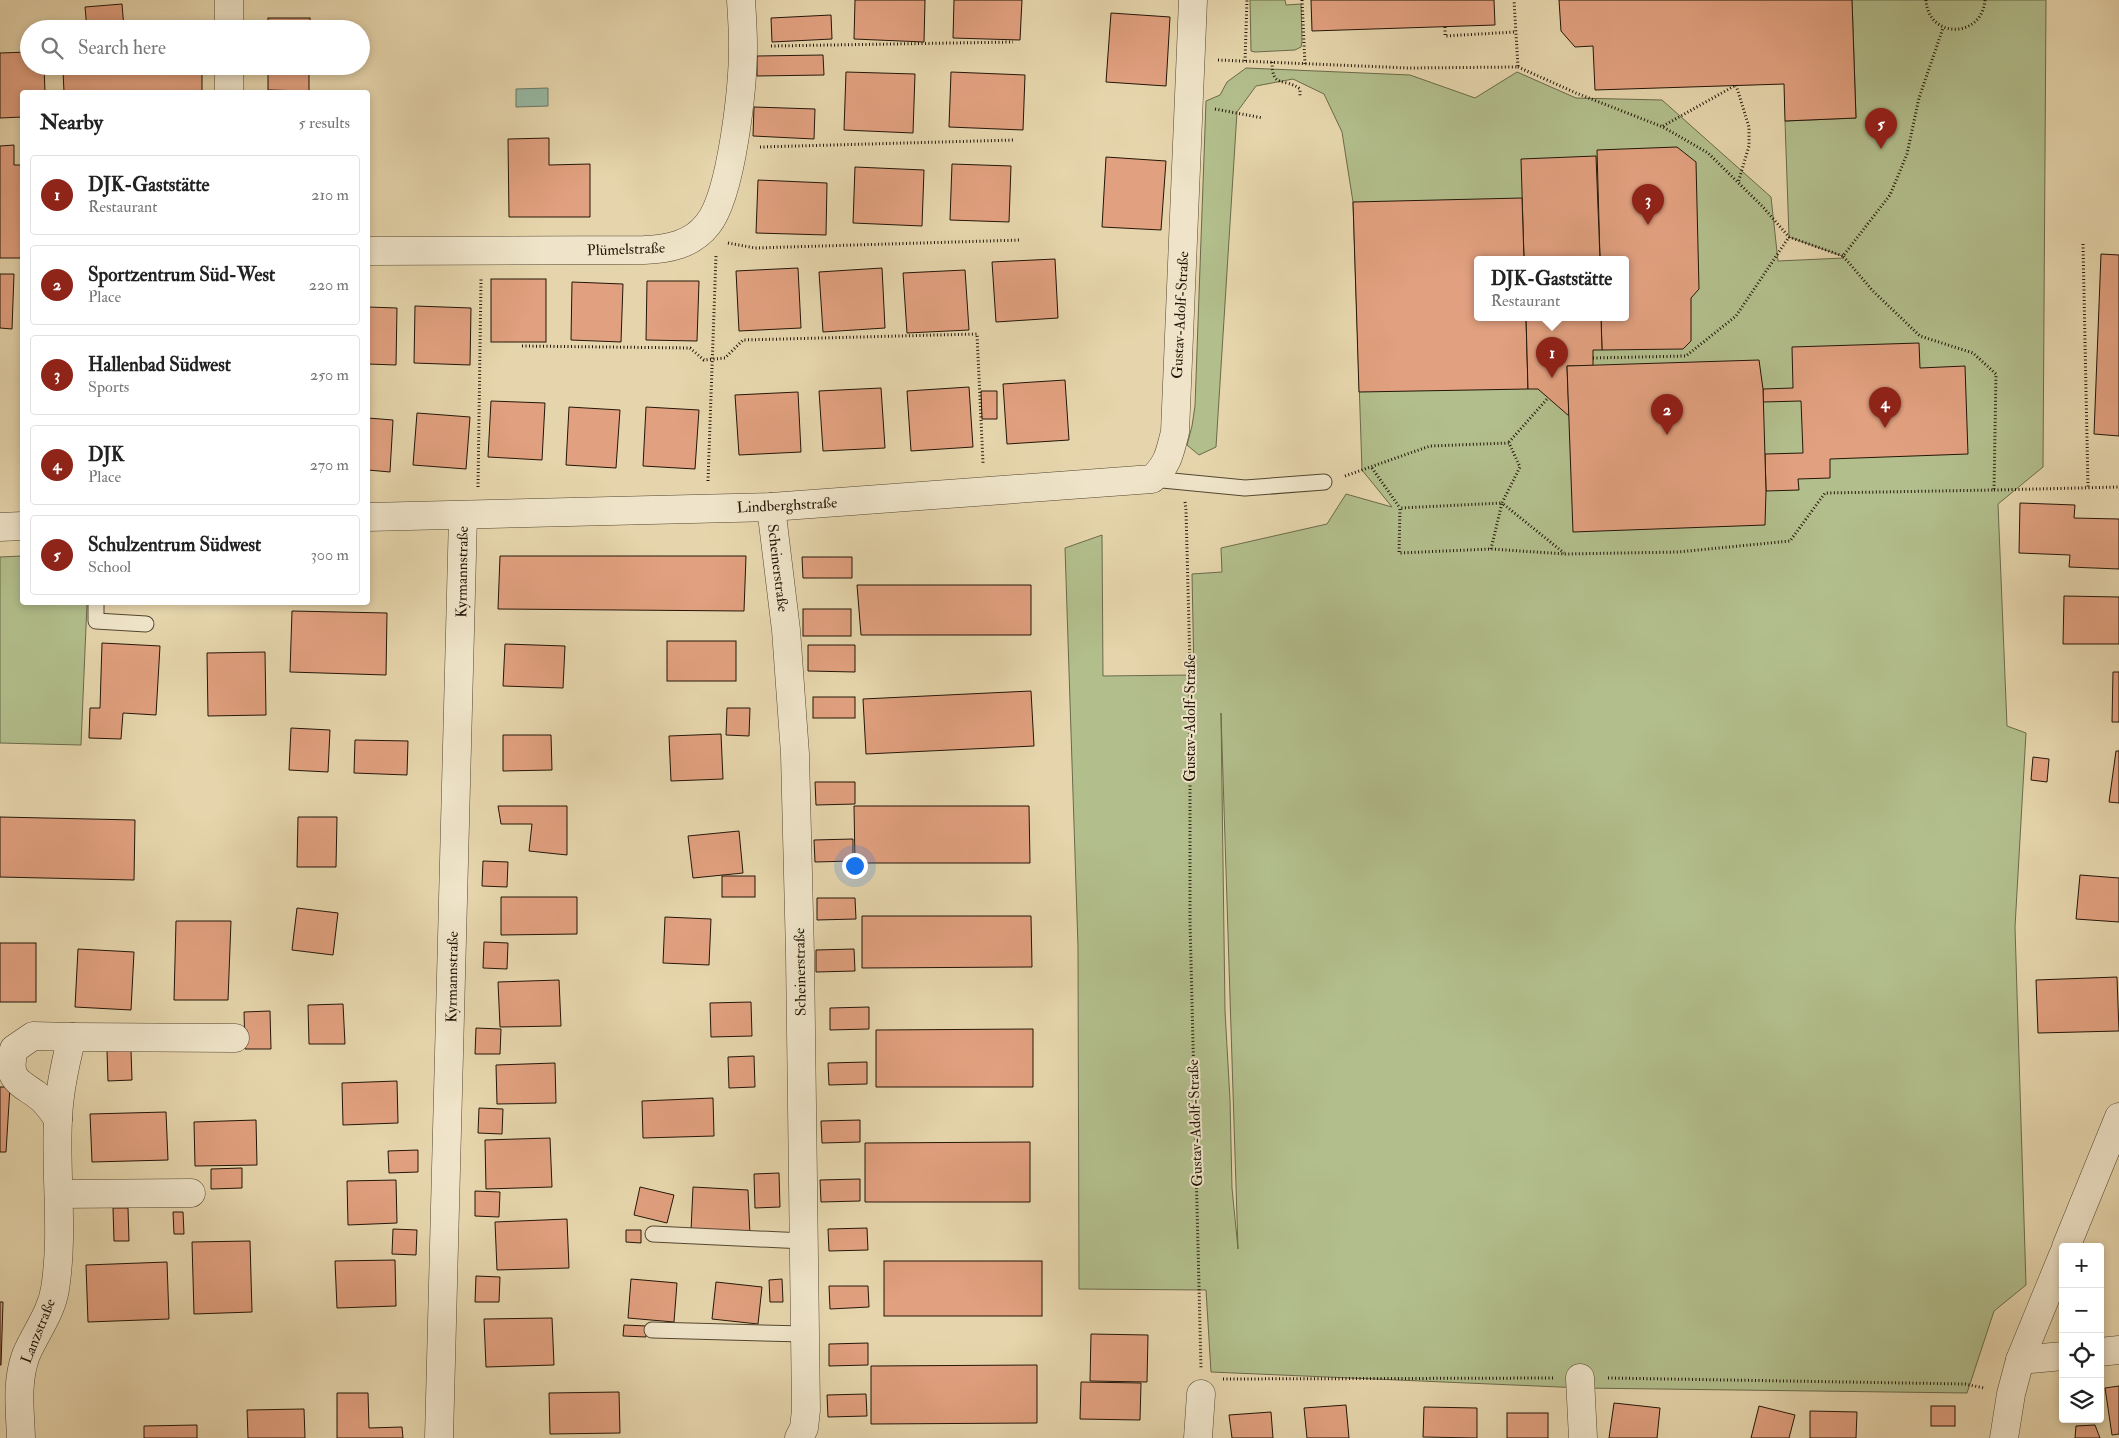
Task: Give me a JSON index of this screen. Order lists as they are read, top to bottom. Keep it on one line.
{"streets":{"street":["Plümelstraße","Gustav-Adolf-Straße","Lindberghstraße","Scheinerstraße","Kyrmannstraße","Lanzstraße"]},"crossings":[["Gustav-Adolf-Straße","Lindberghstraße"],["Lindberghstraße","Scheinerstraße"],["Lindberghstraße","Kyrmannstraße"]],"page":{"search":"Search here","heading":["Nearby","5 results"],"pins":["5","3","1","4","2"],"list":[{"mark":"1","name":"DJK-Gaststätte","note":"Restaurant","value":"210 m"},{"mark":"2","name":"Sportzentrum Süd-West","note":"Place","value":"220 m"},{"mark":"3","name":"Hallenbad Südwest","note":"Sports","value":"250 m"},{"mark":"4","name":"DJK","note":"Place","value":"270 m"},{"mark":"5","name":"Schulzentrum Südwest","note":"School","value":"300 m"}],"popup":["DJK-Gaststätte","Restaurant"],"map_buttons":["+","−"]}}
